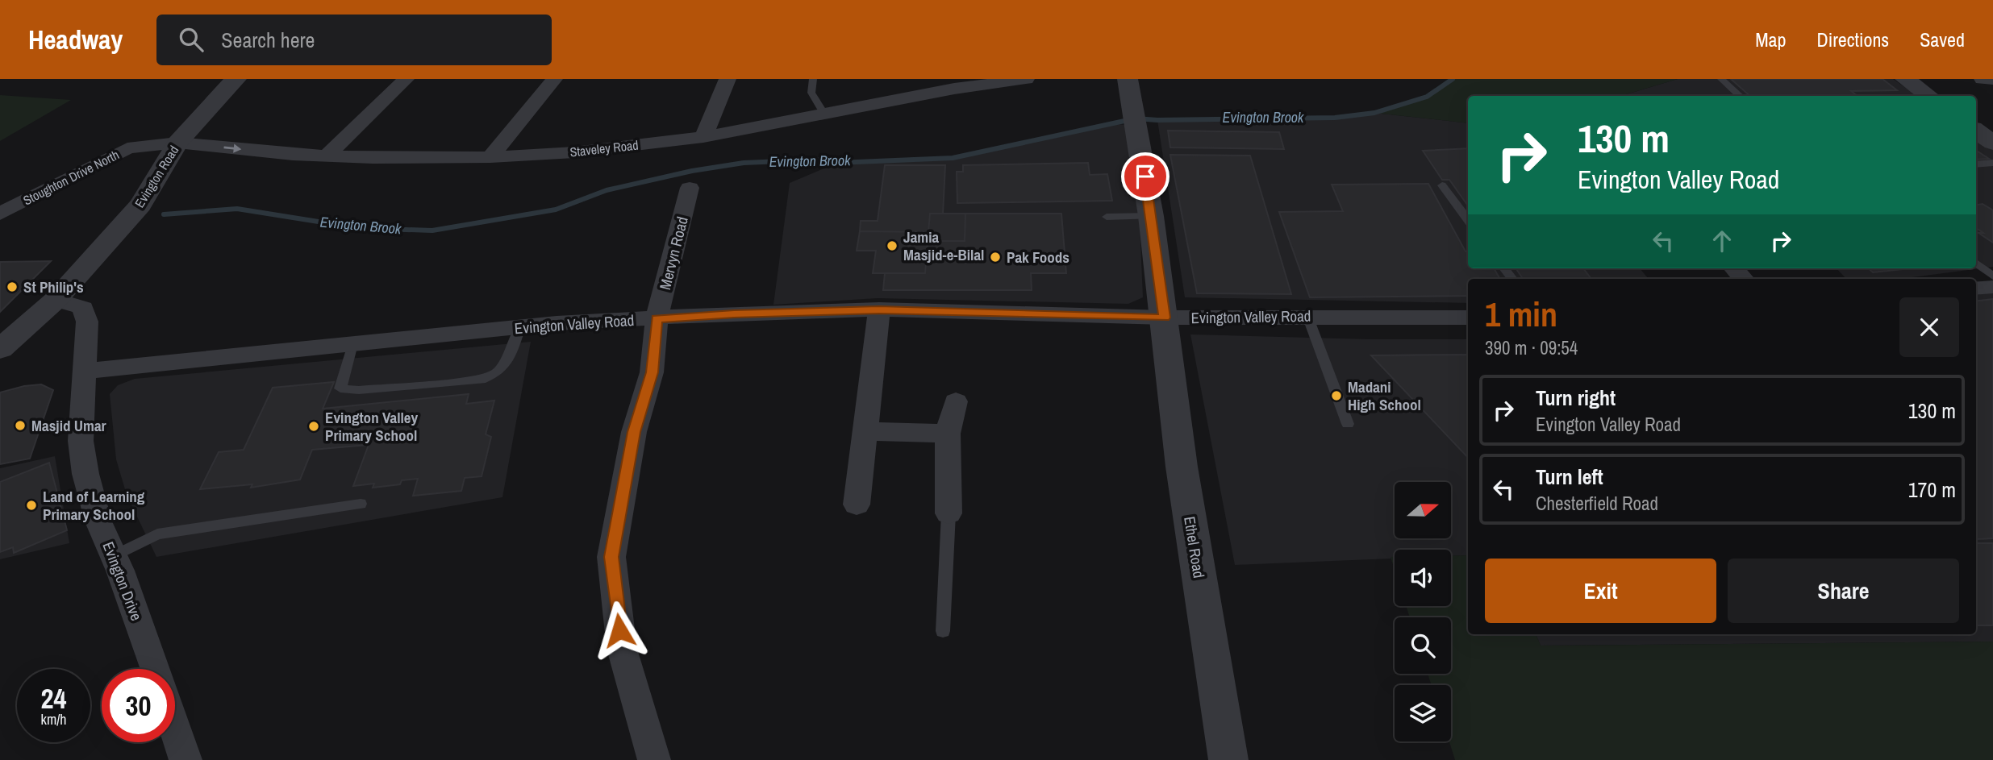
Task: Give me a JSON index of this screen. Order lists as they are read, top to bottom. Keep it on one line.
{"streets":{"street":["Staveley Road","Evington Road","Stoughton Drive North","Mervyn Road","Evington Valley Road","Ethel Road","Evington Drive"]},"crossings":[["Staveley Road","Evington Road"],["Staveley Road","Stoughton Drive North"],["Evington Road","Stoughton Drive North"],["Evington Road","Evington Drive"],["Mervyn Road","Evington Valley Road"],["Evington Valley Road","Ethel Road"],["Evington Valley Road","Evington Drive"]],"water":["Evington Brook"],"places":["Jamia Masjid-e-Bilal","Pak Foods","St Philip's","Madani High School","Masjid Umar","Evington Valley Primary School","Land of Learning Primary School"],"north":"right","page":{"header":"Headway","search":"Search here","nav":["Map","Directions","Saved"],"turn":["130 m","Evington Valley Road"],"heading":["1 min","390 m · 09:54"],"list":[{"name":"Turn right","note":"Evington Valley Road","value":"130 m"},{"name":"Turn left","note":"Chesterfield Road","value":"170 m"}],"buttons":["Exit","Share"],"speed":"24 km/h","limit":"30"}}
